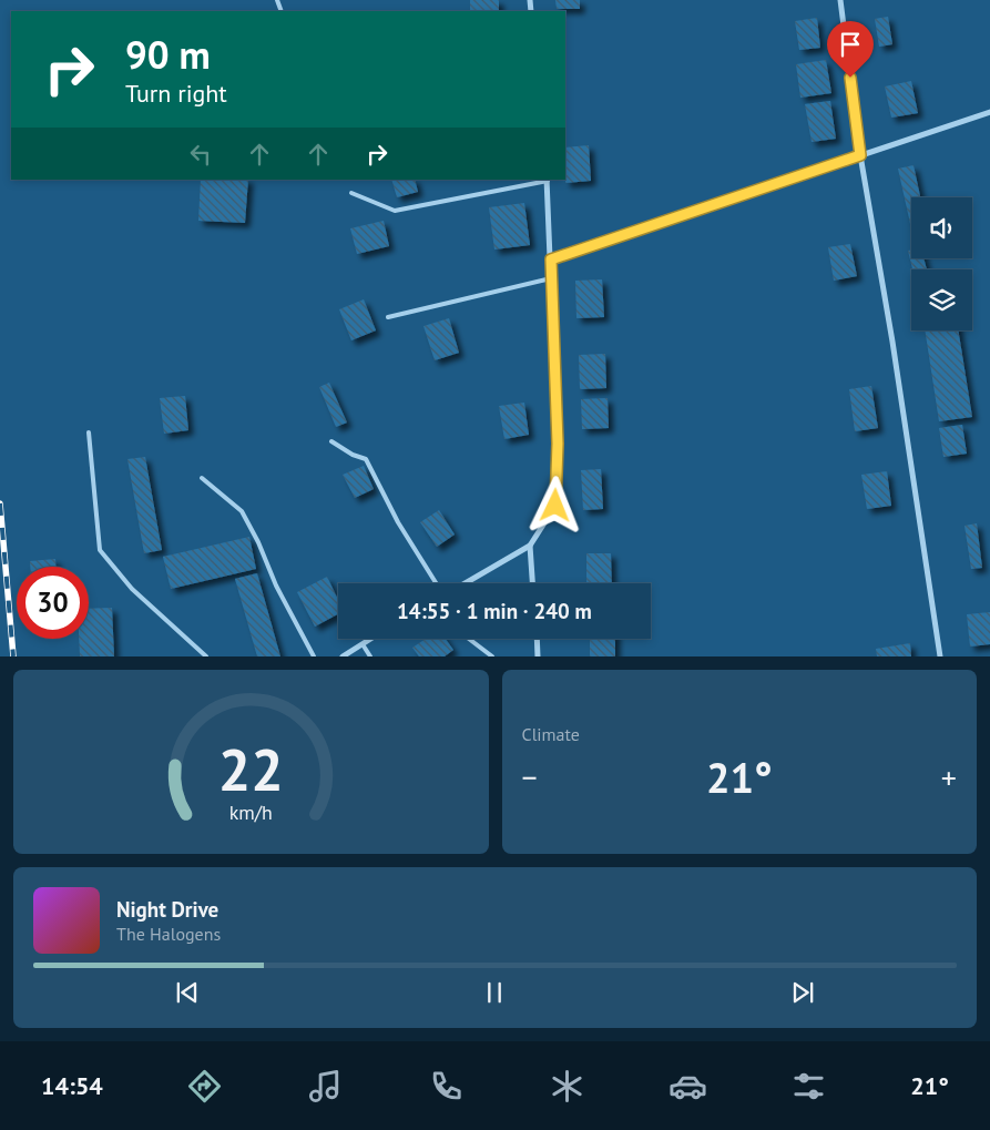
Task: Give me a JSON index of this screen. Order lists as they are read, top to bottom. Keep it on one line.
{"page":{"turn":["90 m","Turn right"],"limit":"30","trip":"14:55 · 1 min · 240 m","tile":"Climate","heat":["−","21°","+"],"song":["Night Drive","The Halogens"],"tabs":["14:54","21°"],"gauge":["22","km/h"]}}
